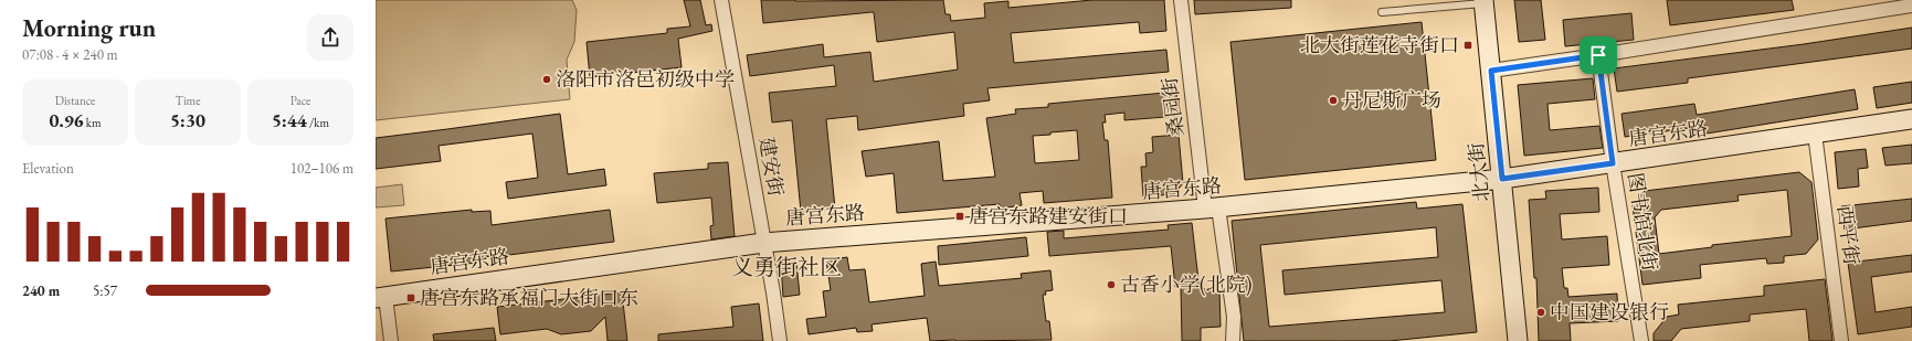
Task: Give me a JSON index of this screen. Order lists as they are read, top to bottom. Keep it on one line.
{"streets":{"street":["桑园街","唐宫东路","建安街","北大街","图书馆北街","西平街"]},"crossings":[["桑园街","唐宫东路"],["唐宫东路","建安街"],["唐宫东路","北大街"],["唐宫东路","图书馆北街"],["唐宫东路","西平街"]],"districts":["义勇街社区"],"places":{"transit":["北大街莲花寺街口","唐宫东路建安街口","唐宫东路承福门大街口东"],"other":["洛阳市洛邑初级中学","丹尼斯广场","古香小学(北院)","中国建设银行"]},"page":{"heading":["Morning run","07:08 · 4 × 240 m"],"stats":[["Distance","0.96 km"],["Time","5:30"],["Pace","5:44 /km"]],"chart":["Elevation","102–106 m"],"list":[{"name":"240 m","note":"5:57"}]}}
